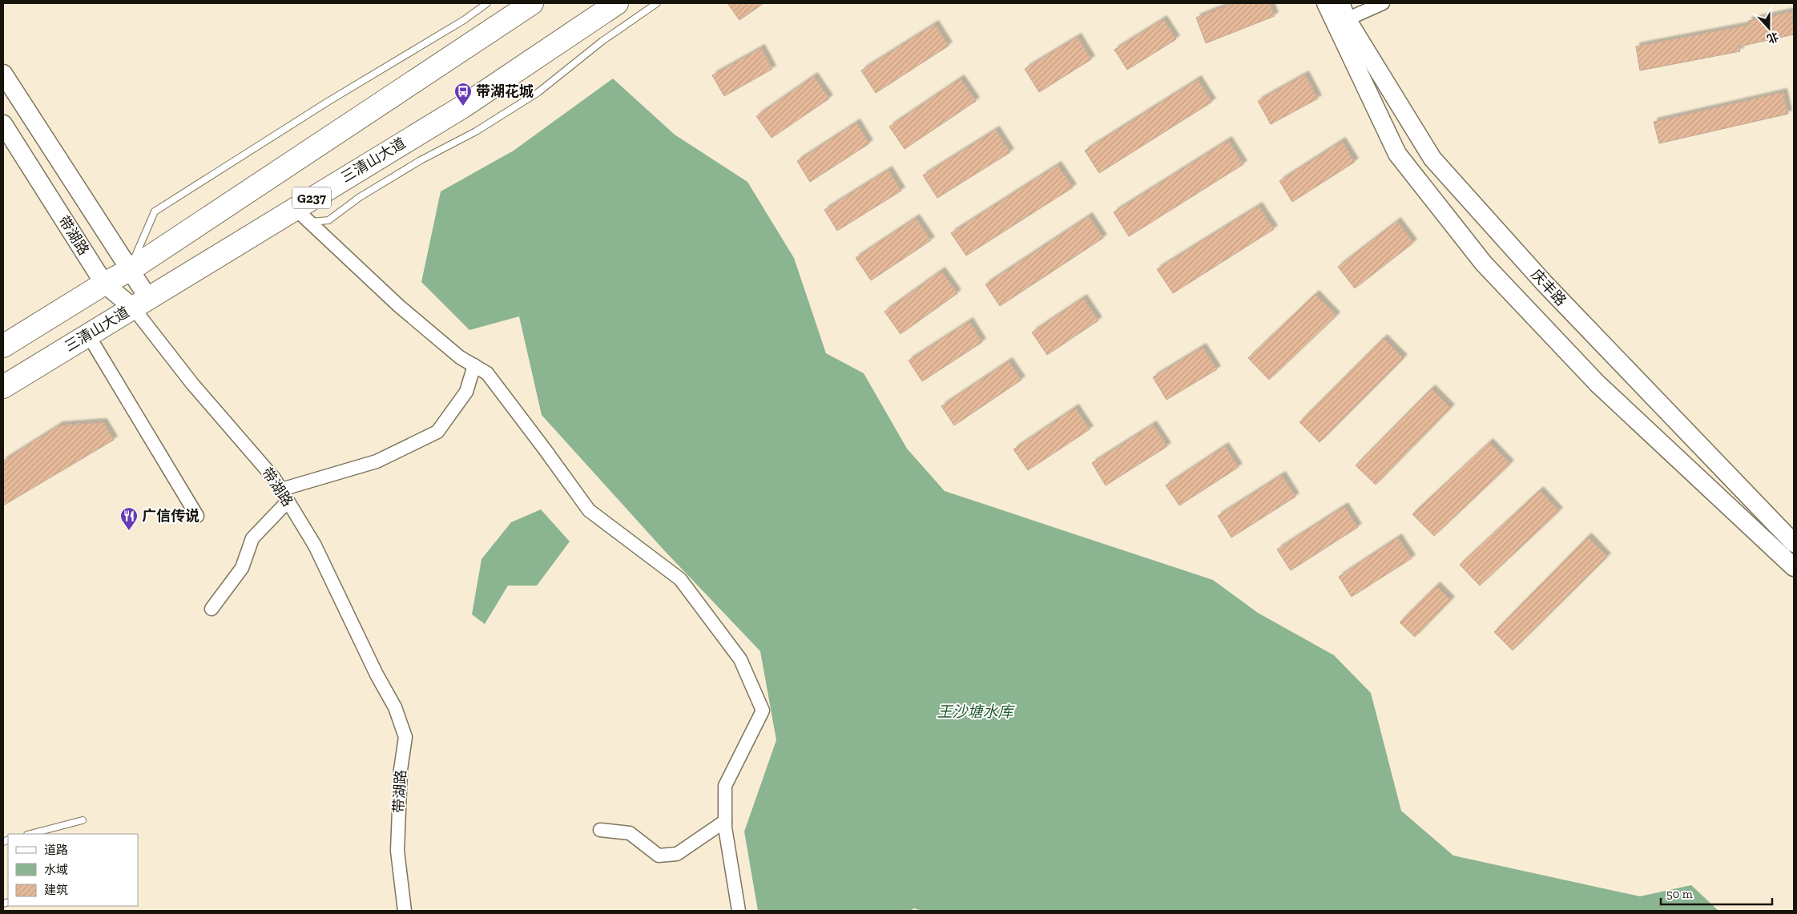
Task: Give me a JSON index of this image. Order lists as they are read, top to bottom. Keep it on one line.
{"streets":{"highway":["三清山大道","G237"],"main road":["带湖路","庆丰路"]},"crossings":[["三清山大道","带湖路"]],"water":["王沙塘水库"],"places":{"bus stop":["带湖花城"],"restaurant":["广信传说"]},"legend":["道路","水域","建筑"],"scale_bar":"50 m","north":"bottom"}
